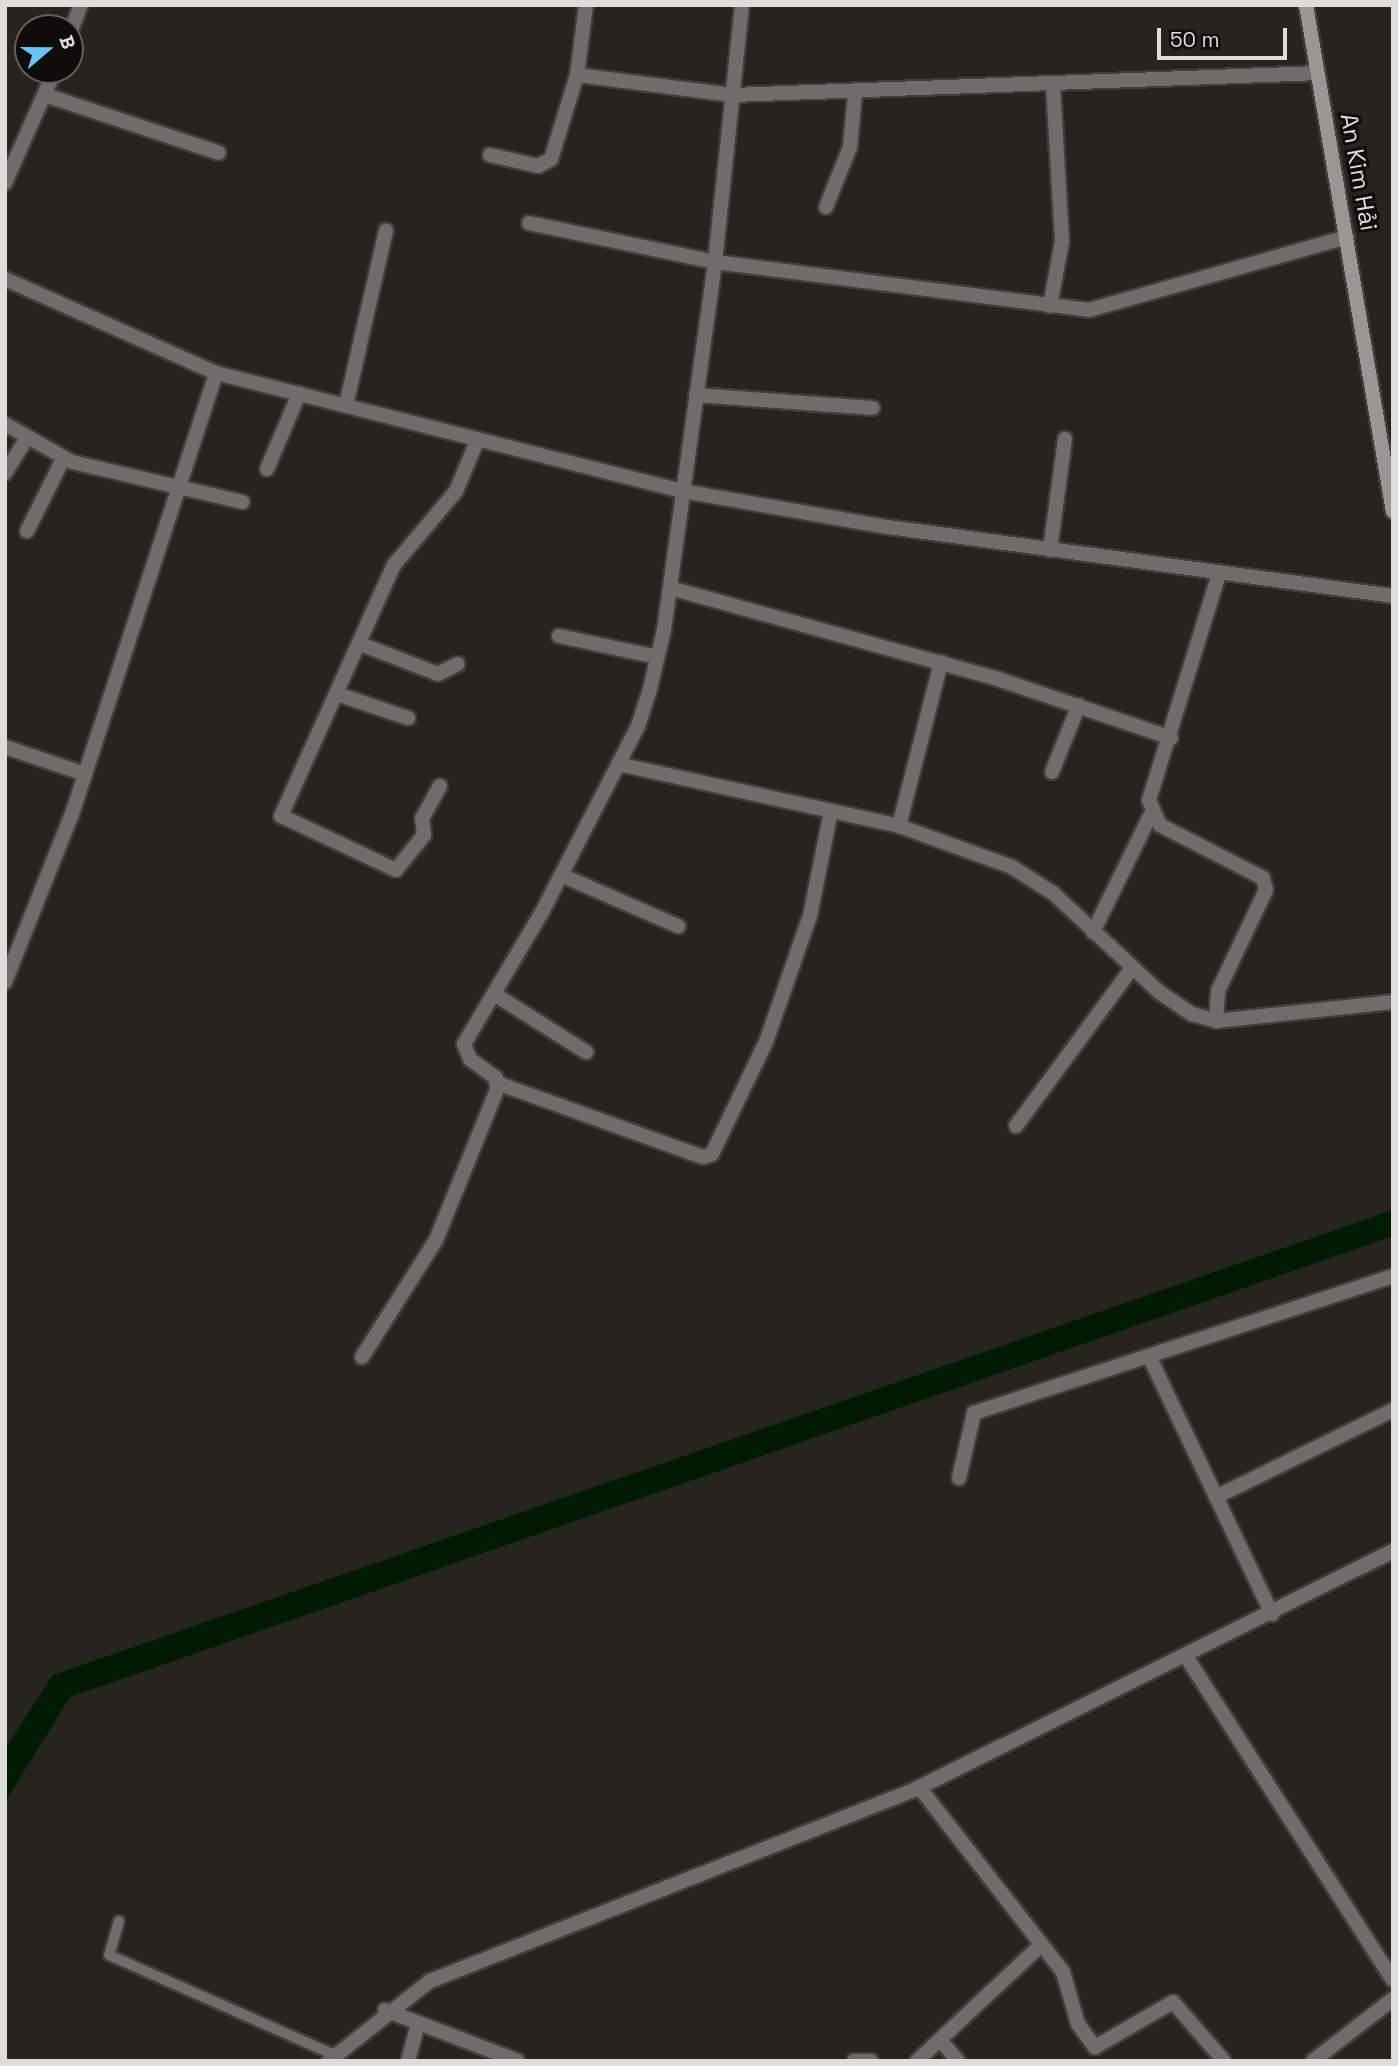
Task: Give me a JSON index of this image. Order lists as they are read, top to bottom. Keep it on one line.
{"streets":{"street":["An Kim Hải"]},"scale_bar":"50 m","north":"right"}
